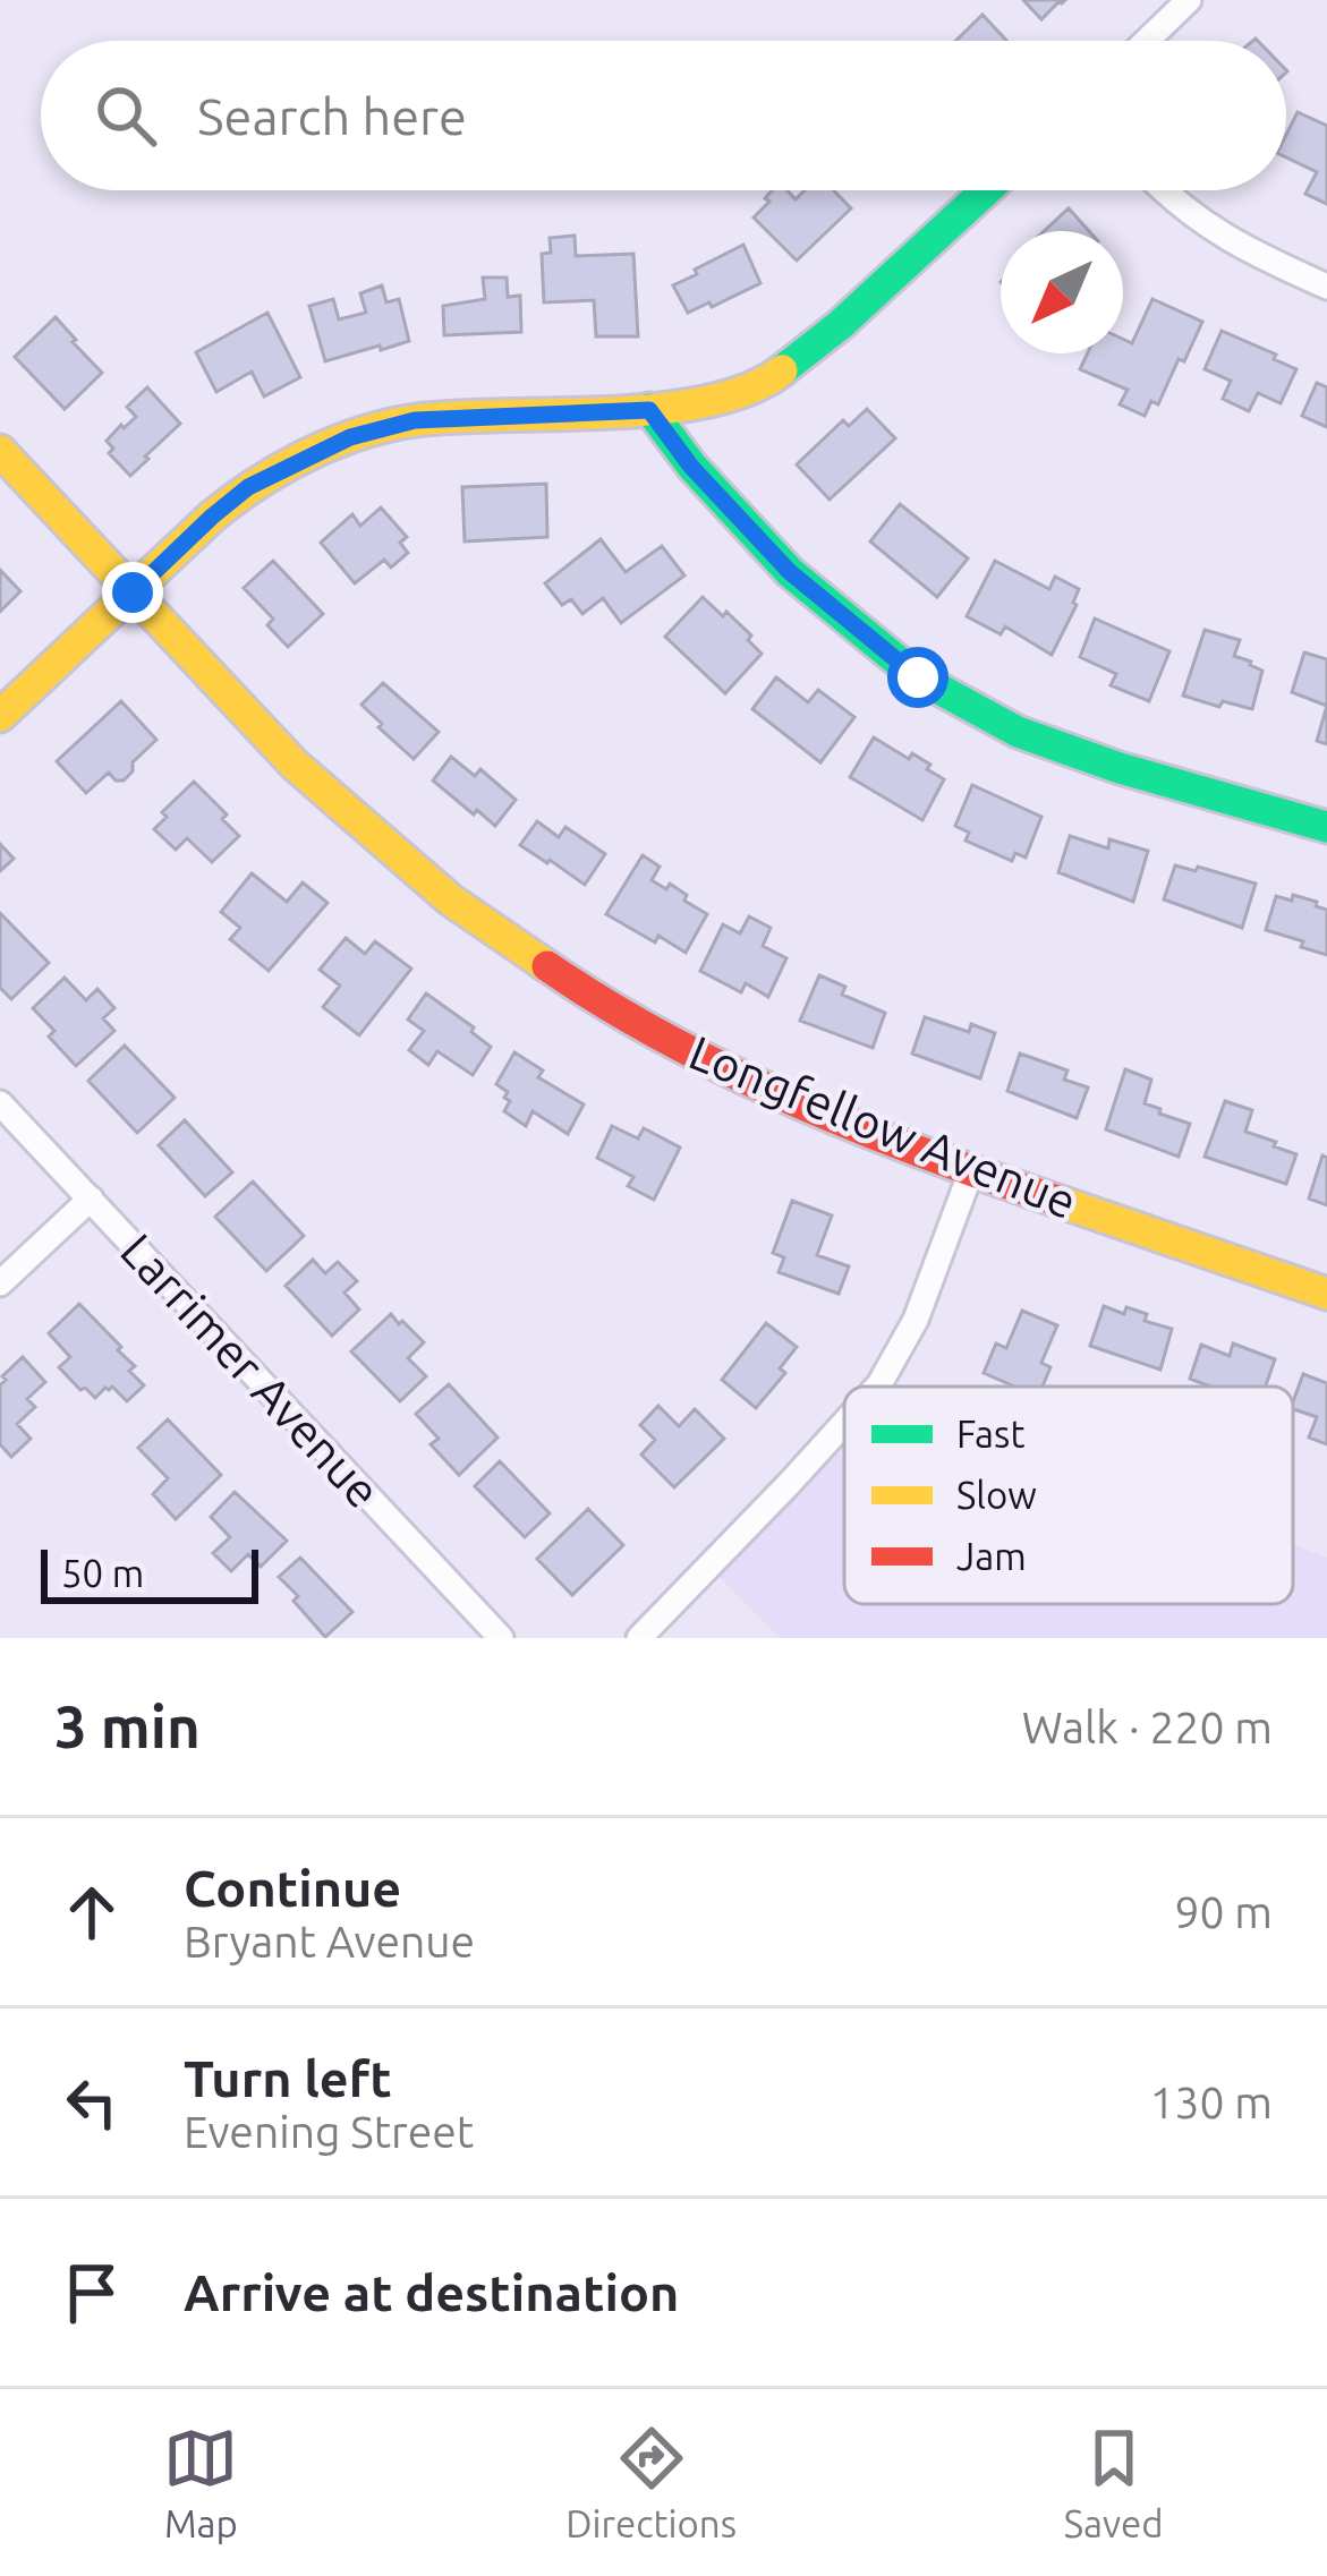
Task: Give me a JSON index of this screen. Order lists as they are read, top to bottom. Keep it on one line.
{"streets":{"street":["Longfellow Avenue","Larrimer Avenue"]},"legend":["Fast","Slow","Jam"],"scale_bar":"50 m","north":"bottom left","page":{"search":"Search here","scale":"50 m","heading":["3 min","Walk · 220 m"],"list":[["Continue","Bryant Avenue","90 m"],["Turn left","Evening Street","130 m"],"Arrive at destination"],"nav":["Map","Directions","Saved"]}}
